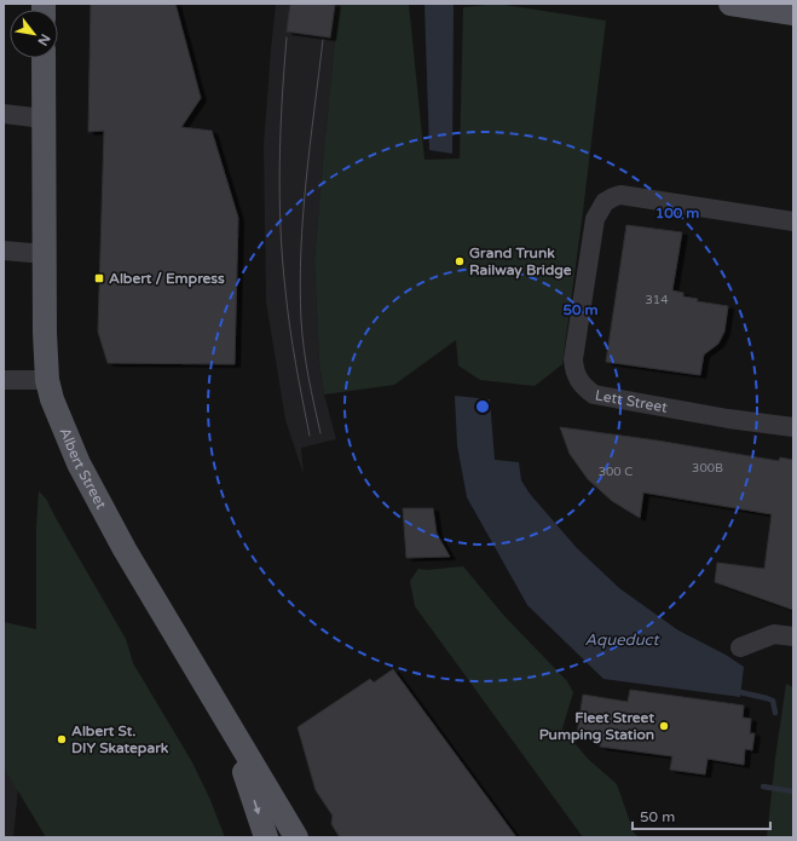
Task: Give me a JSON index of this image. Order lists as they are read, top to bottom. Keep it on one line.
{"streets":{"main road":["Albert Street"],"street":["Lett Street"]},"water":["Aqueduct"],"places":{"other":["Grand Trunk Railway Bridge","Fleet Street Pumping Station","Albert St. DIY Skatepark"],"transit":["Albert / Empress"]},"house_numbers":["314","300B","300 C"],"scale_bar":"50 m","north":"bottom right","rings":["100 m","50 m"]}
